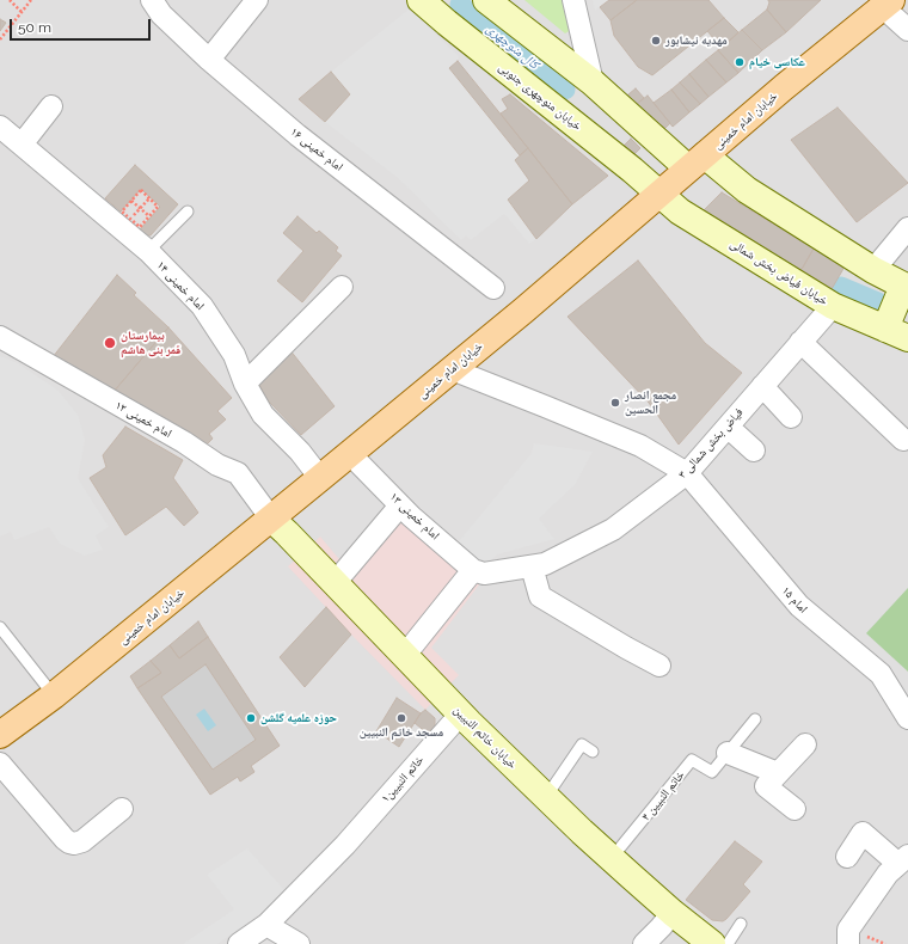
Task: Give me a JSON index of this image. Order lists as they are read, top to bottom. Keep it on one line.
{"streets":{"main road":["خیابان امام خمینی"],"street":["خیابان منوچهری جنوبی","امام خمینی ۱۶","خیابان فیاض بخش شمالی","امام خمینی ۱۴","امام خمینی ۱۲","فیاض بخش شمالی ۳","امام خمینی ۱۳","امام ۱۵","خیابان خاتم النبیین","خاتم النبیین۱"],"lane":["خاتم النبیین ۴"]},"crossings":[["خیابان منوچهری جنوبی","خیابان امام خمینی"],["خیابان منوچهری جنوبی","خیابان فیاض بخش شمالی"],["خیابان امام خمینی","خیابان فیاض بخش شمالی"],["خیابان امام خمینی","امام خمینی ۱۴"],["خیابان امام خمینی","امام خمینی ۱۲"],["خیابان امام خمینی","امام خمینی ۱۳"],["خیابان امام خمینی","خیابان خاتم النبیین"],["خیابان فیاض بخش شمالی","فیاض بخش شمالی ۳"],["امام خمینی ۱۲","خیابان خاتم النبیین"],["فیاض بخش شمالی ۳","امام خمینی ۱۳"],["فیاض بخش شمالی ۳","امام ۱۵"],["خیابان خاتم النبیین","خاتم النبیین۱"],["خیابان خاتم النبیین","خاتم النبیین ۴"]],"water":["کال منوچهری"],"places":["مهدیه نیشابور","عکاسی خیام","بیمارستان قمر بنی هاشم","مجمع انصار الحسین","حوزه علمیه گلشن","مسجد خاتم النبیین"],"scale_bar":"50 m"}
